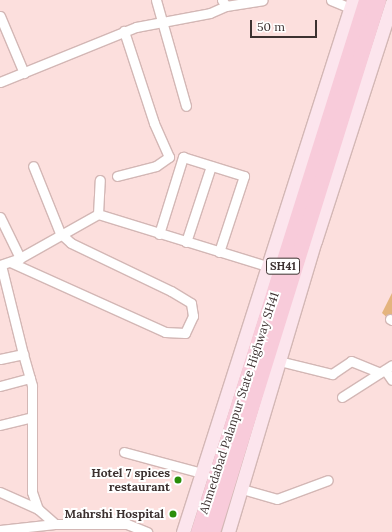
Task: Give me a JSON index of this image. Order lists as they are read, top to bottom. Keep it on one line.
{"streets":{"main road":["SH41","Ahmedabad Palanpur State Highway SH41"]},"crossings":[["SH41","Ahmedabad Palanpur State Highway SH41"]],"places":["Hotel 7 spices restaurant","Mahrshi Hospital"],"scale_bar":"50 m"}
